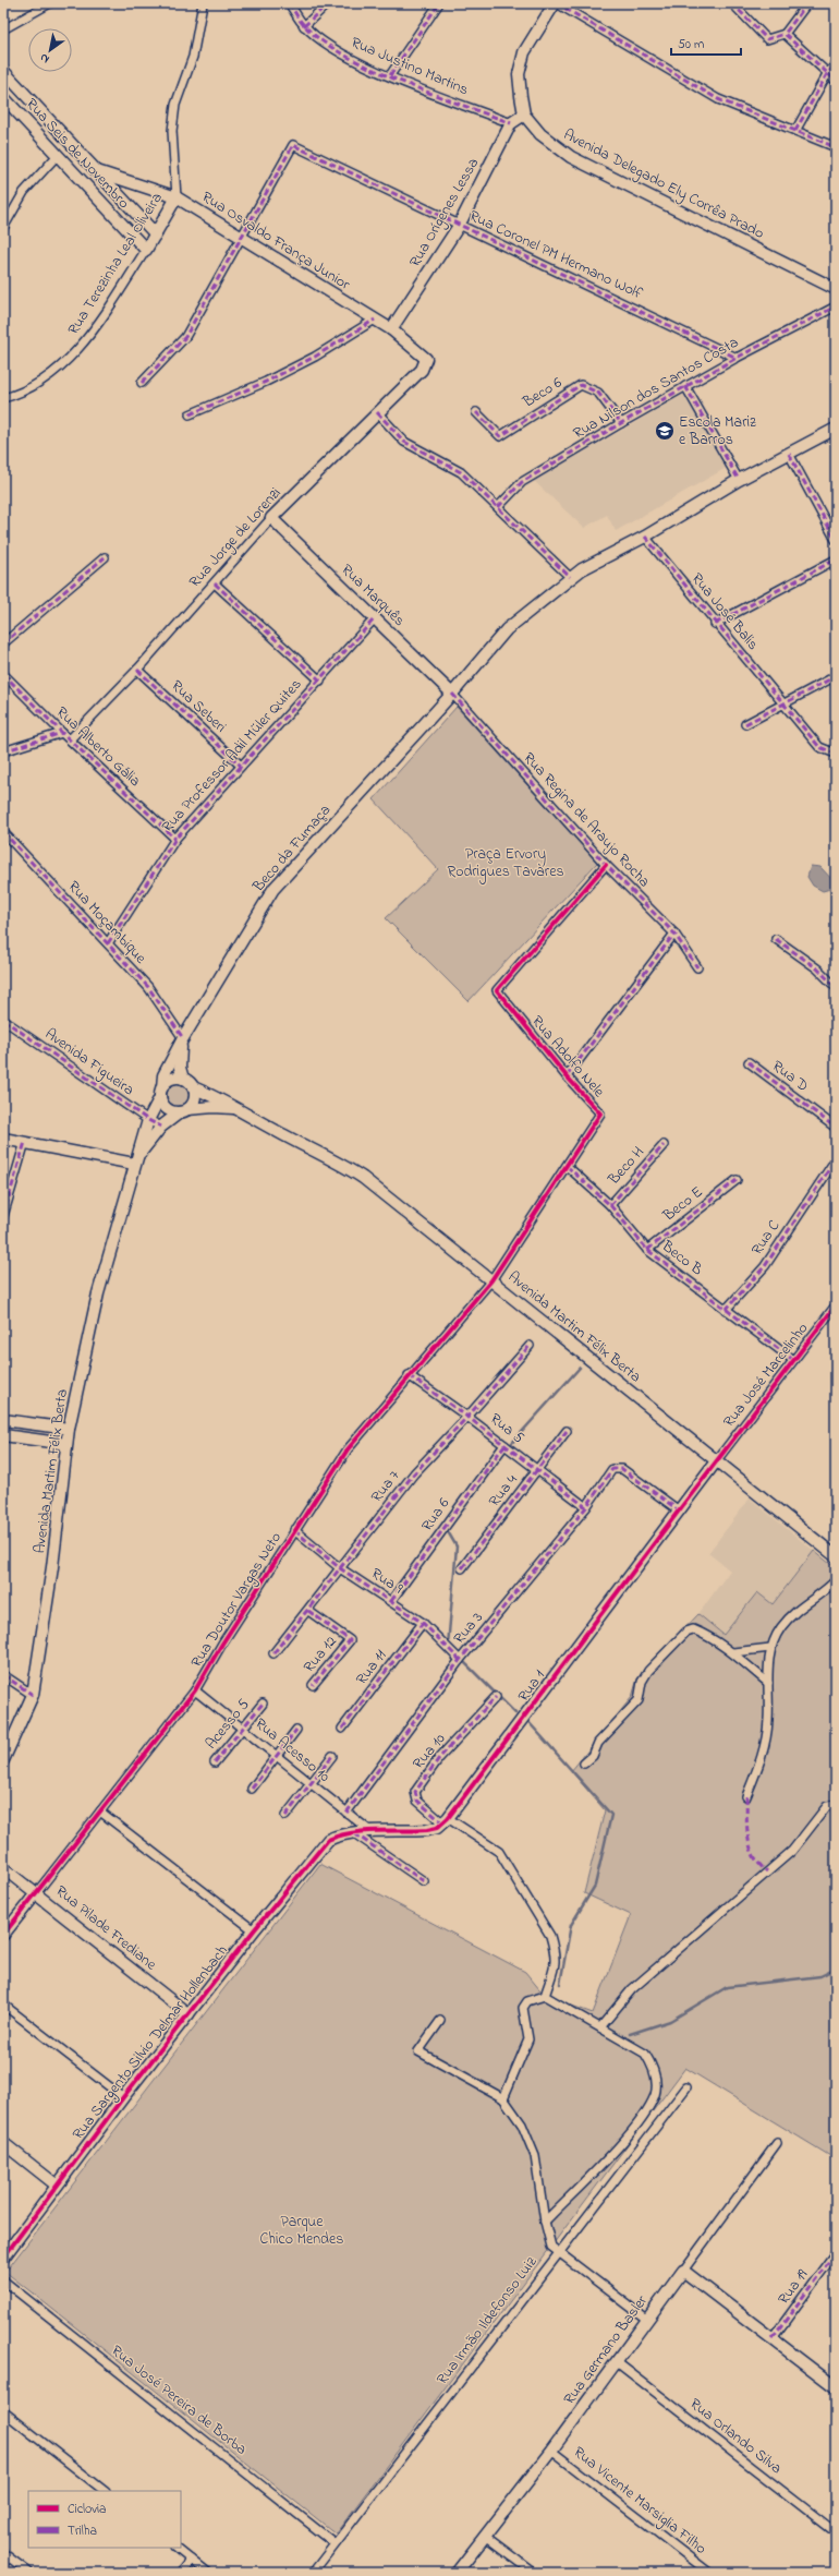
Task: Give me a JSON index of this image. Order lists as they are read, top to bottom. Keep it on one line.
{"streets":{"street":["Rua Justino Martins","Rua Seis de Novembro","Avenida Delegado Ely Corrêa Prado","Rua Orígenes Lessa","Rua Osvaldo França Junior","Rua Coronel PM Hermano Wolf","Rua Terezinha Leal Oliveira","Rua Nilson dos Santos Costa","Beco 6","Rua Jorge de Lorenzi","Rua Marquês","Rua José Balis","Rua Seberi","Rua Alberto Gália","Rua Professor Adil Müler Quites","Rua Regina de Araujo Rocha","Beco da Fumaça","Rua Moçambique","Rua Adolfo Nele","Avenida Figueira","Rua D","Beco H","Beco E","Rua C","Beco B","Avenida Martim Félix Berta","Rua José Marcelinho","Rua 5","Rua 7","Rua 4","Rua 6","Rua 9","Rua Doutor Vargas Neto","Rua 3","Rua 12","Rua 11","Rua 1","Acesso 5","Rua Acesso 10","Rua 10","Rua Pilade Frediane","Rua Sargento Silvio Delmar Hollenbach","Rua 19","Rua Irmão Ildefonso Luiz","Rua Germano Basler","Rua José Pereira de Borba","Rua Orlando Silva","Rua Vicente Marsiglia Filho"]},"crossings":[["Rua Justino Martins","Rua Orígenes Lessa"],["Rua Seis de Novembro","Rua Osvaldo França Junior"],["Rua Seis de Novembro","Rua Terezinha Leal Oliveira"],["Avenida Delegado Ely Corrêa Prado","Rua Orígenes Lessa"],["Rua Orígenes Lessa","Rua Osvaldo França Junior"],["Rua Orígenes Lessa","Rua Coronel PM Hermano Wolf"],["Rua Osvaldo França Junior","Rua Coronel PM Hermano Wolf"],["Rua Osvaldo França Junior","Rua Terezinha Leal Oliveira"],["Rua Osvaldo França Junior","Rua Jorge de Lorenzi"],["Rua Coronel PM Hermano Wolf","Rua Nilson dos Santos Costa"],["Rua Nilson dos Santos Costa","Beco 6"],["Rua Jorge de Lorenzi","Rua Marquês"],["Rua Jorge de Lorenzi","Rua Seberi"],["Rua Jorge de Lorenzi","Rua Alberto Gália"],["Rua Marquês","Rua Professor Adil Müler Quites"],["Rua Marquês","Rua Regina de Araujo Rocha"],["Rua Marquês","Beco da Fumaça"],["Rua Seberi","Rua Professor Adil Müler Quites"],["Rua Alberto Gália","Rua Professor Adil Müler Quites"],["Rua Professor Adil Müler Quites","Rua Moçambique"],["Rua Regina de Araujo Rocha","Beco da Fumaça"],["Rua Regina de Araujo Rocha","Rua Adolfo Nele"],["Beco da Fumaça","Rua Moçambique"],["Beco da Fumaça","Avenida Martim Félix Berta"],["Rua Adolfo Nele","Beco B"],["Rua Adolfo Nele","Avenida Martim Félix Berta"],["Rua Adolfo Nele","Rua Doutor Vargas Neto"],["Avenida Figueira","Avenida Martim Félix Berta"],["Beco H","Beco B"],["Beco E","Beco B"],["Rua C","Beco B"],["Beco B","Rua José Marcelinho"],["Avenida Martim Félix Berta","Rua José Marcelinho"],["Avenida Martim Félix Berta","Rua Doutor Vargas Neto"],["Avenida Martim Félix Berta","Rua 1"],["Rua José Marcelinho","Rua 1"],["Rua 5","Rua 7"],["Rua 5","Rua 4"],["Rua 5","Rua 6"],["Rua 5","Rua Doutor Vargas Neto"],["Rua 5","Rua 3"],["Rua 7","Rua 9"],["Rua 7","Rua 12"],["Rua 6","Rua 9"],["Rua 9","Rua Doutor Vargas Neto"],["Rua 9","Rua 3"],["Rua 9","Rua 11"],["Rua Doutor Vargas Neto","Rua Acesso 10"],["Rua Doutor Vargas Neto","Rua Pilade Frediane"],["Rua 3","Rua 1"],["Rua 3","Rua Acesso 10"],["Rua 1","Rua 10"],["Acesso 5","Rua Acesso 10"],["Rua Pilade Frediane","Rua Sargento Silvio Delmar Hollenbach"],["Rua Irmão Ildefonso Luiz","Rua José Pereira de Borba"],["Rua Germano Basler","Rua Orlando Silva"],["Rua Germano Basler","Rua Vicente Marsiglia Filho"]],"parks":["Praça Ervory Rodrigues Tavares","Parque Chico Mendes"],"places":{"school or university":["Escola Mariz e Barros"]},"legend":["Ciclovia","Trilha"],"scale_bar":"50 m","north":"bottom left"}
